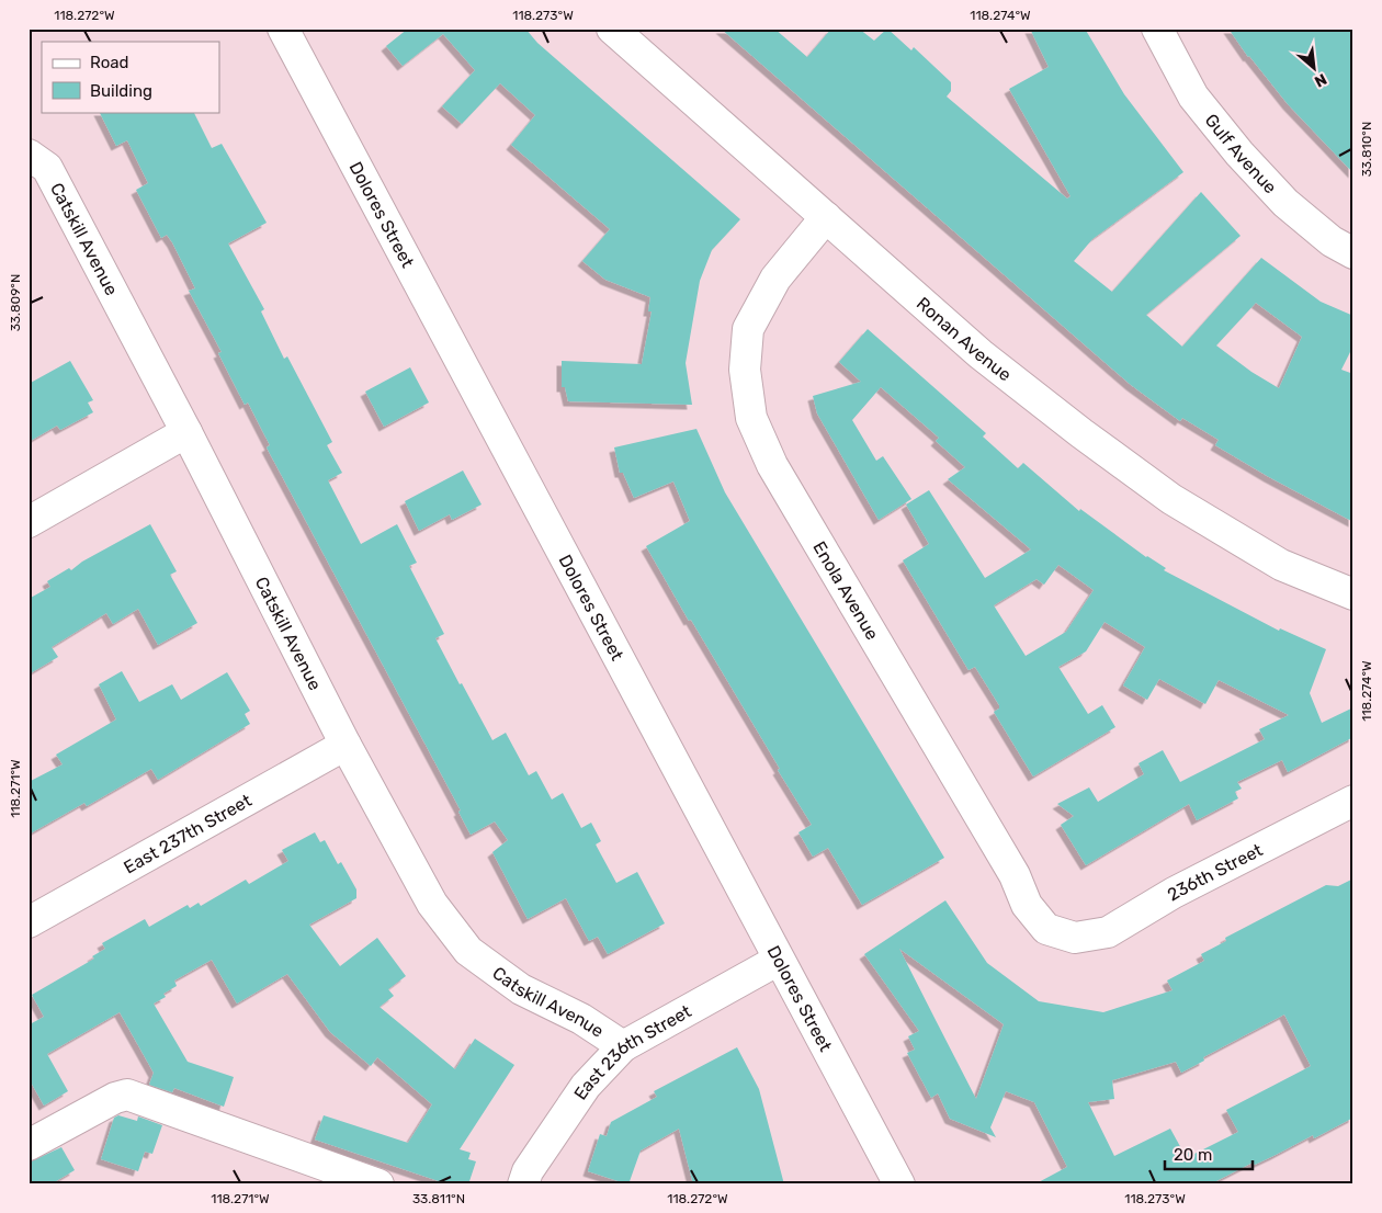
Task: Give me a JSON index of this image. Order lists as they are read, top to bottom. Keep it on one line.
{"streets":{"street":["Gulf Avenue","Dolores Street","Catskill Avenue","Ronan Avenue","Enola Avenue","East 237th Street","236th Street","East 236th Street"]},"crossings":[["Dolores Street","East 236th Street"],["Catskill Avenue","East 237th Street"],["Catskill Avenue","East 236th Street"],["Ronan Avenue","Enola Avenue"],["Enola Avenue","236th Street"]],"legend":["Road","Building"],"scale_bar":"20 m","north":"bottom right","coordinates":["118.272°W","118.273°W","118.274°W","33.810°N","33.809°N","118.271°W","33.811°N"]}
